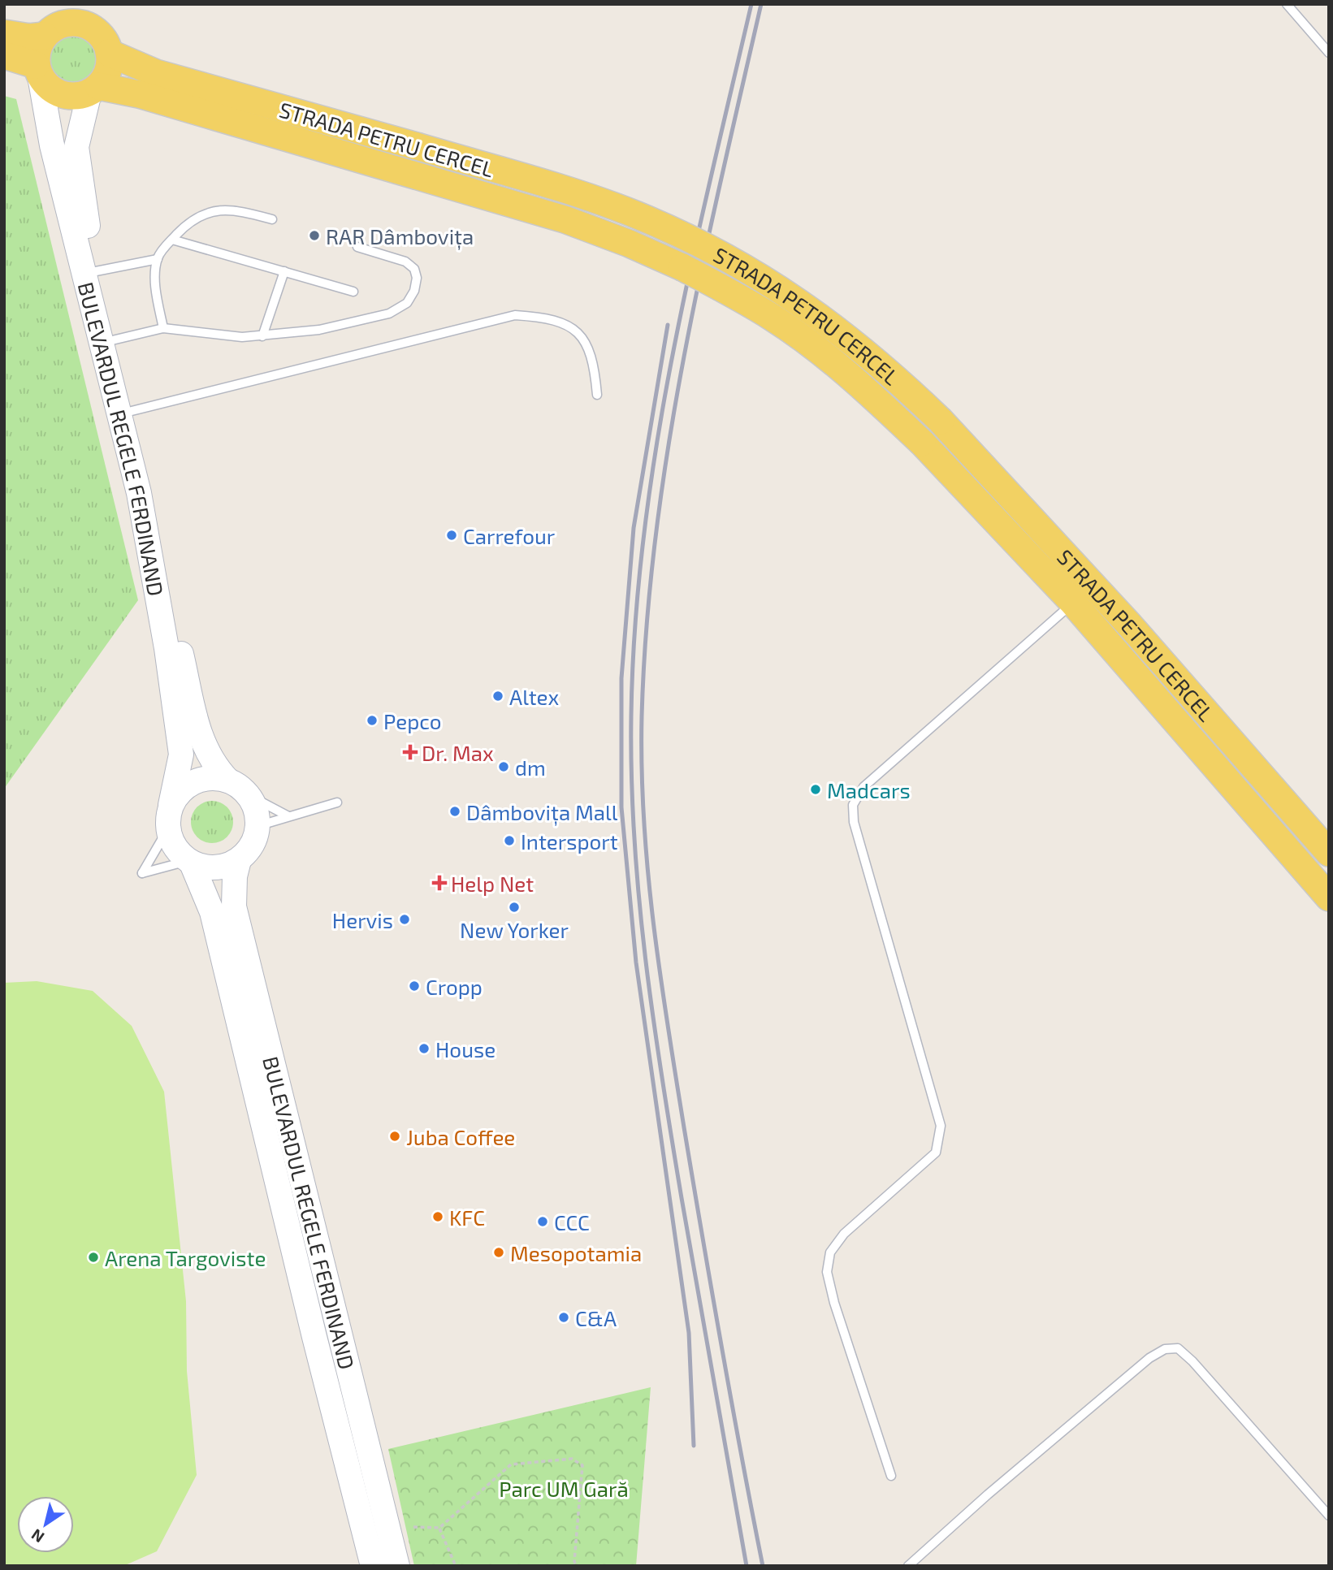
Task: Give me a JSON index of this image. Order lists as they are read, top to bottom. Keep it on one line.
{"streets":{"main road":["STRADA PETRU CERCEL","BULEVARDUL REGELE FERDINAND"]},"crossings":[["STRADA PETRU CERCEL","BULEVARDUL REGELE FERDINAND"]],"parks":["Parc UM Gară"],"places":{"other":["RAR Dâmbovița","Carrefour","Altex","Pepco","dm","Madcars","Dâmbovița Mall","Intersport","New Yorker","Hervis","Cropp","House","Juba Coffee","KFC","CCC","Mesopotamia","Arena Targoviste","C&A"],"health":["Dr. Max","Help Net"]},"north":"bottom left"}
